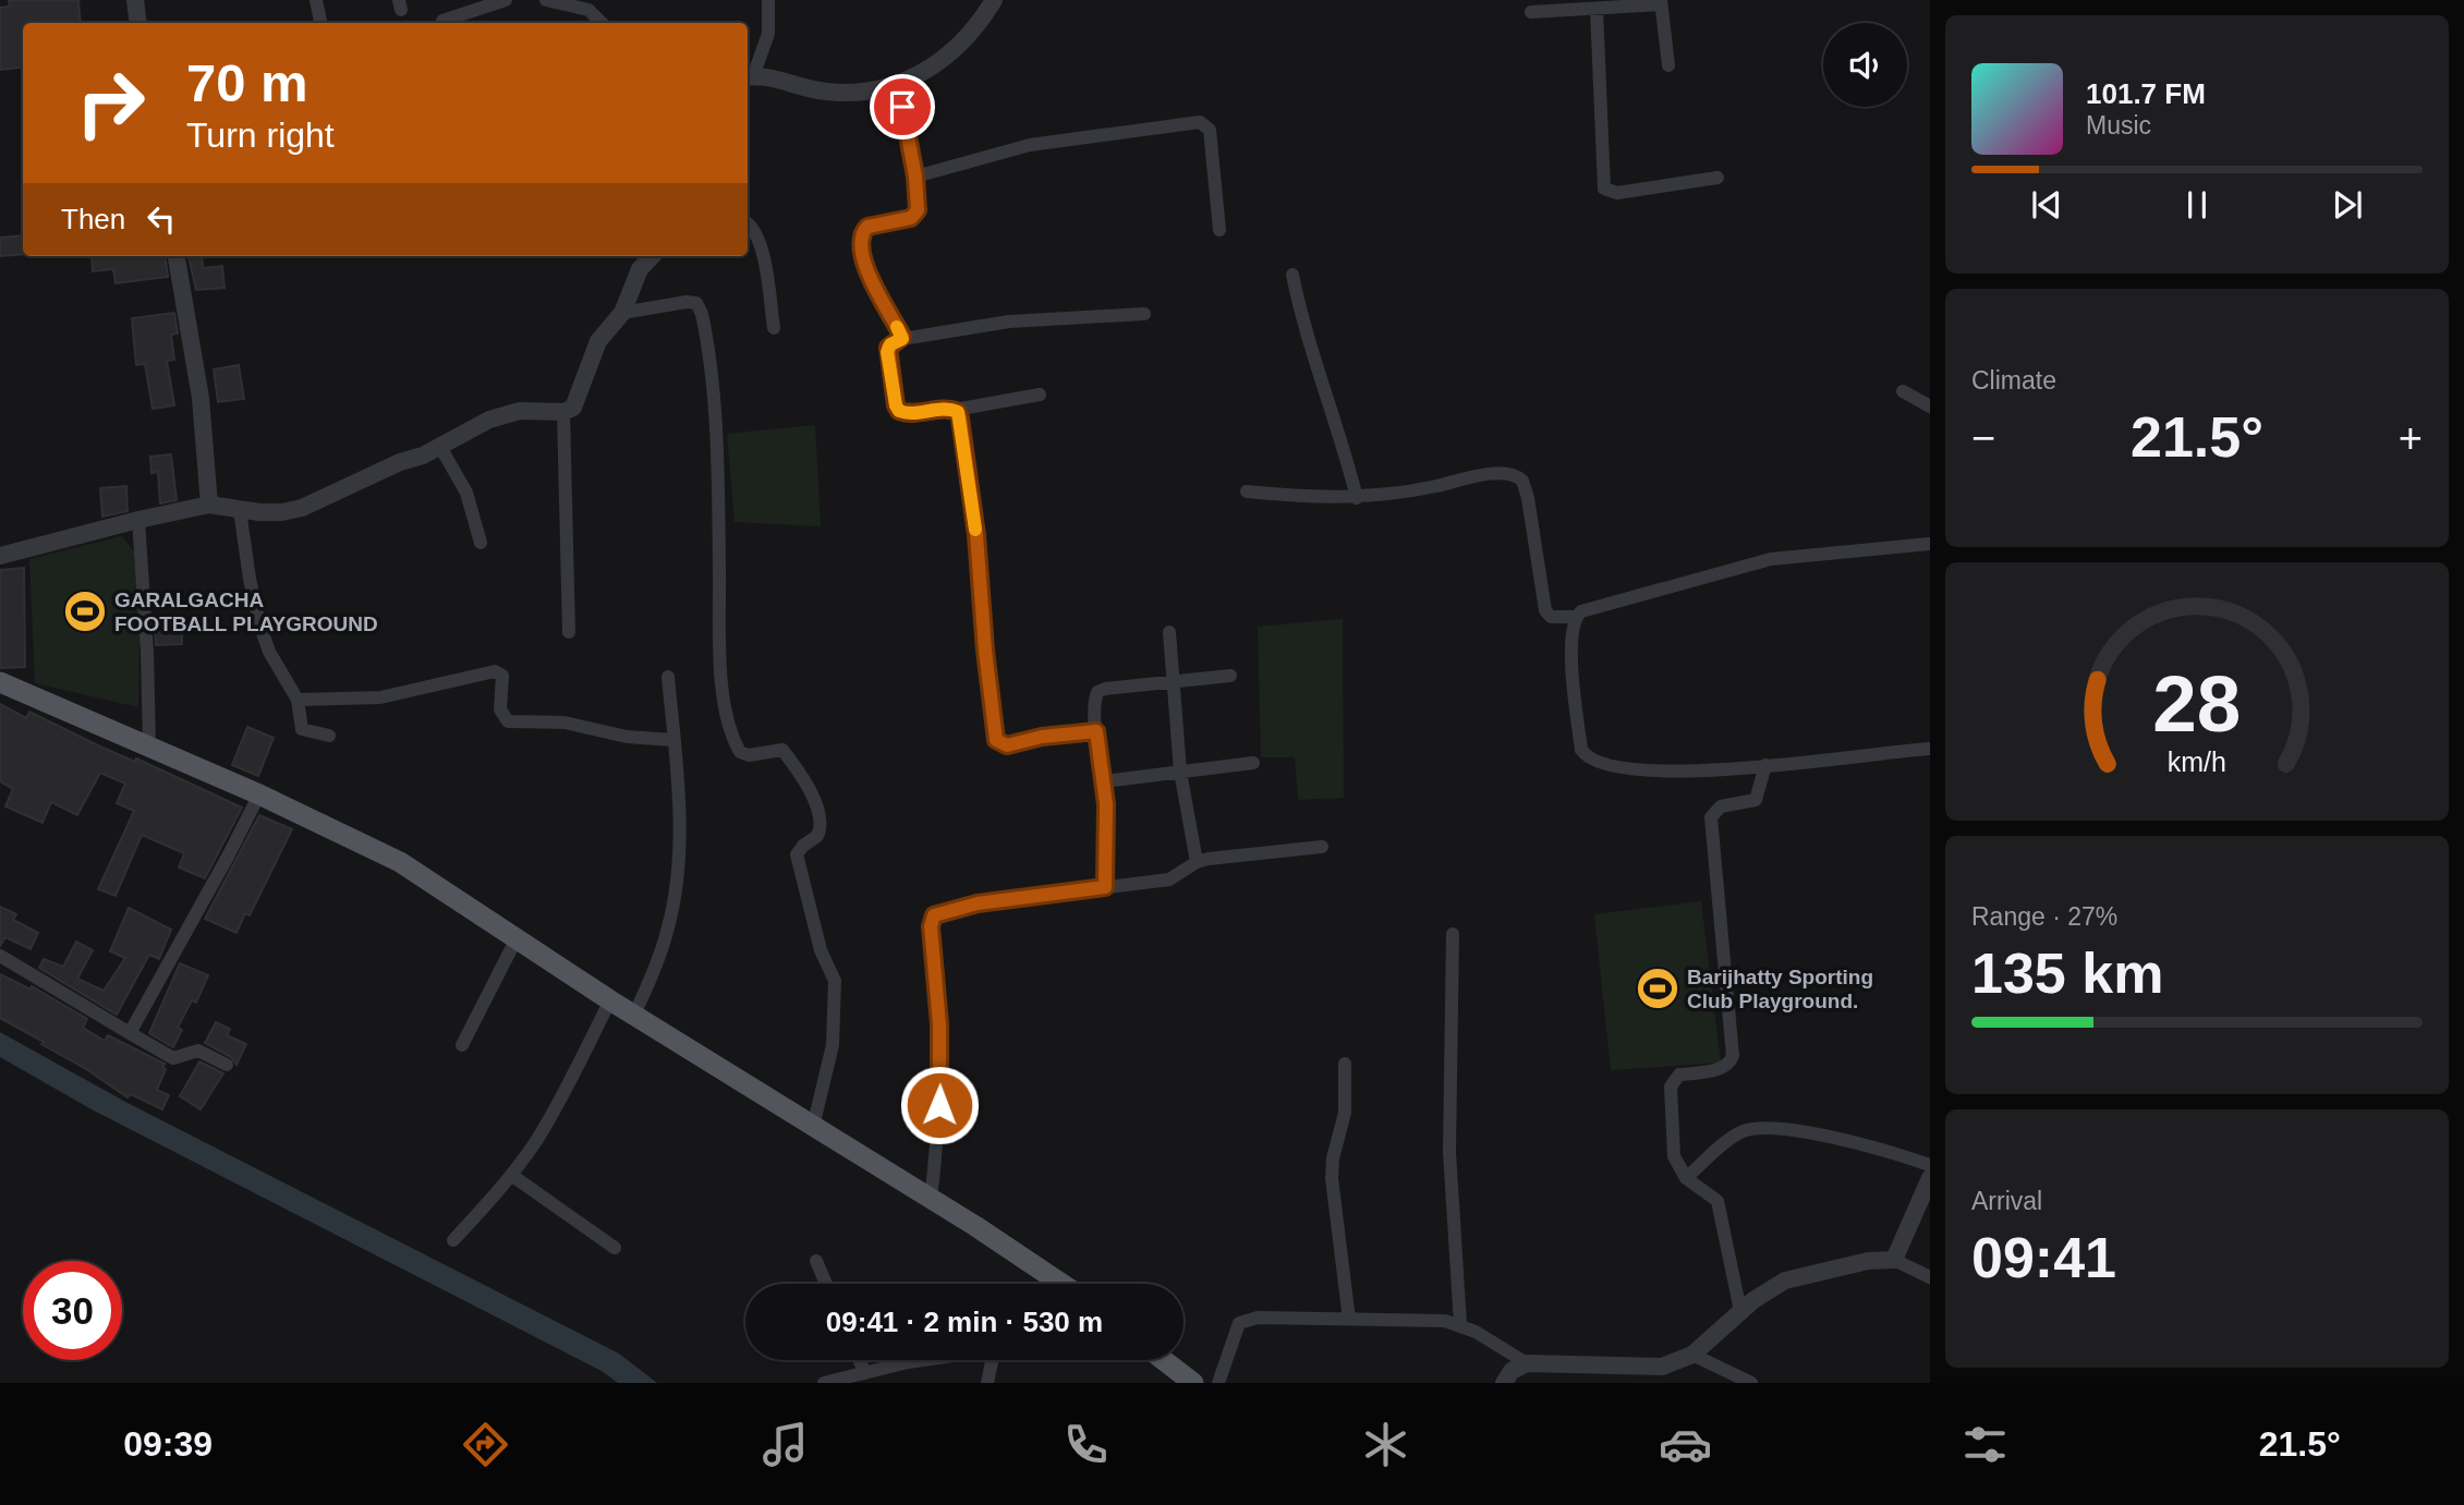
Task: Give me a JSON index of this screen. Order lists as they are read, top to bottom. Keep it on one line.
{"places":{"sports":["GARALGACHA FOOTBALL PLAYGROUND","Barijhatty Sporting Club Playground."]},"page":{"turn":["70 m","Turn right"],"song":["101.7 FM","Music"],"then":"Then","tile":["Climate",["Range · 27%","135 km"],["Arrival","09:41"]],"heat":["−","21.5°","+"],"limit":"30","trip":"09:41 · 2 min · 530 m","tabs":["09:39","21.5°"],"gauge":["28","km/h"]}}
